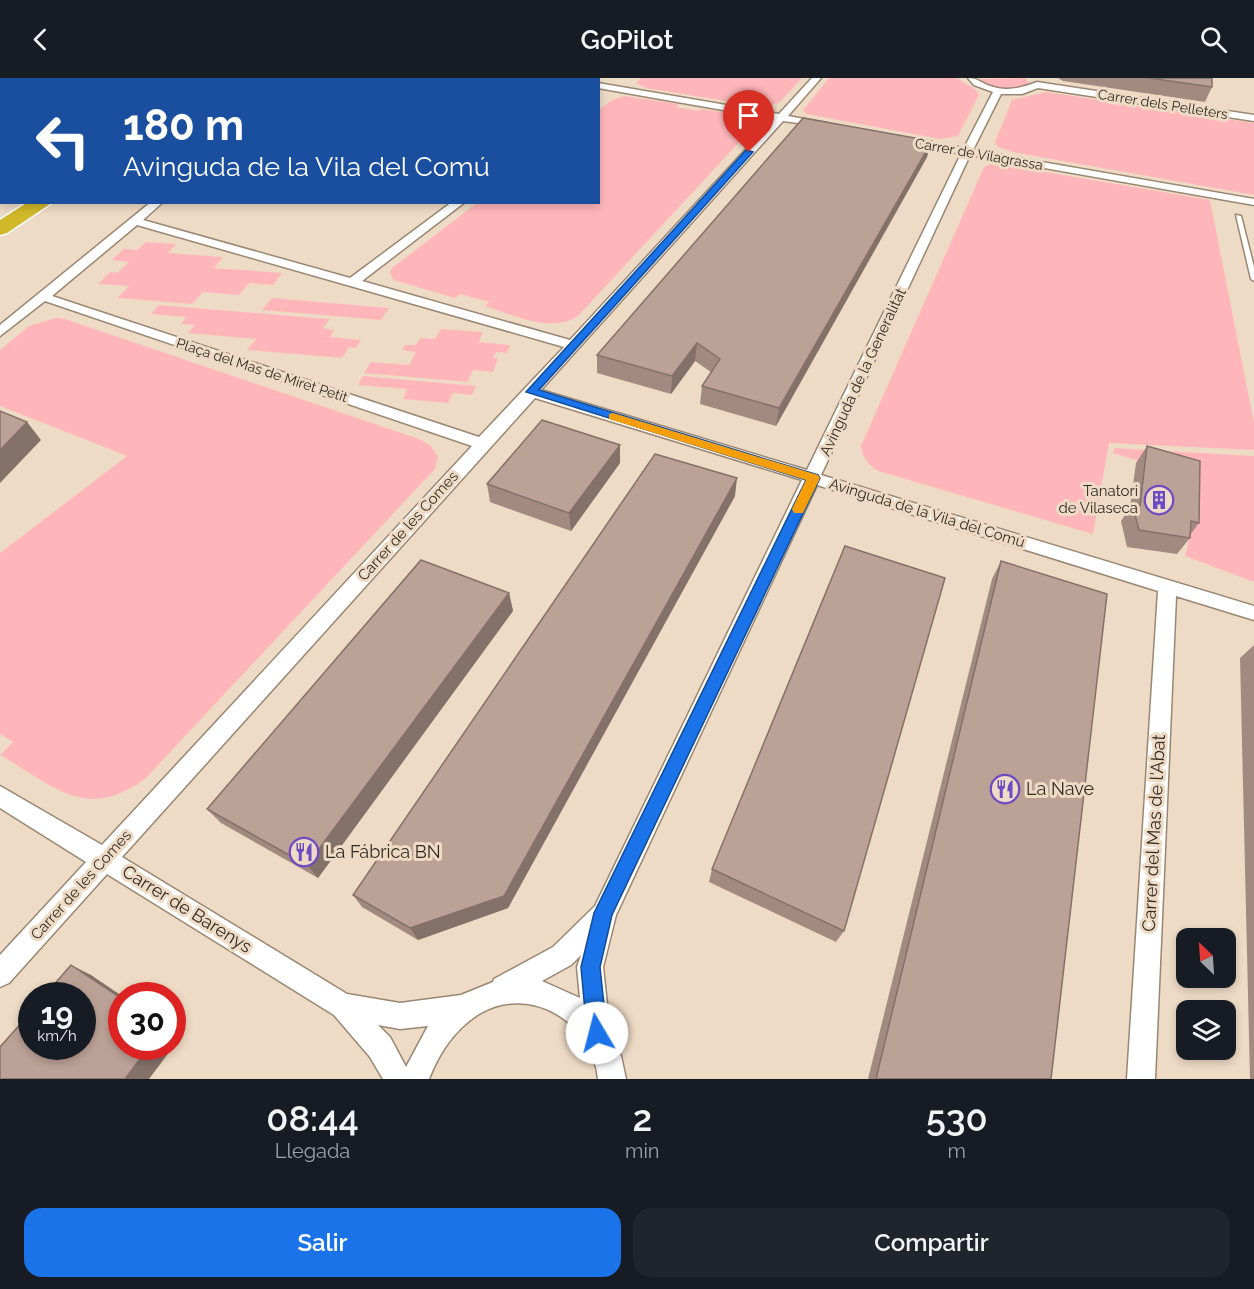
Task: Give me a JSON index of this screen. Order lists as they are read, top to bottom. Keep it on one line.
{"streets":{"street":["Carrer dels Pelleters","Carrer de Vilagrassa","Plaça del Mas de Miret Petit","Avinguda de la Generalitat","Avinguda de la Vila del Comú","Carrer de les Comes","Carrer del Mas de l'Abat","Carrer de Barenys"]},"crossings":[["Carrer dels Pelleters","Avinguda de la Generalitat"],["Carrer de Vilagrassa","Avinguda de la Generalitat"],["Plaça del Mas de Miret Petit","Carrer de les Comes"],["Avinguda de la Generalitat","Avinguda de la Vila del Comú"],["Avinguda de la Generalitat","Carrer de Barenys"],["Avinguda de la Vila del Comú","Carrer de les Comes"],["Avinguda de la Vila del Comú","Carrer del Mas de l'Abat"],["Carrer de les Comes","Carrer de Barenys"]],"places":{"building":["Tanatori de Vilaseca"],"restaurant":["La Nave","La Fábrica BN"]},"north":"top left","page":{"header":"GoPilot","turn":["180 m","Avinguda de la Vila del Comú"],"speed":"19 km/h","limit":"30","eta":["08:44","Llegada","2","min","530","m"],"buttons":["Salir","Compartir"]}}
